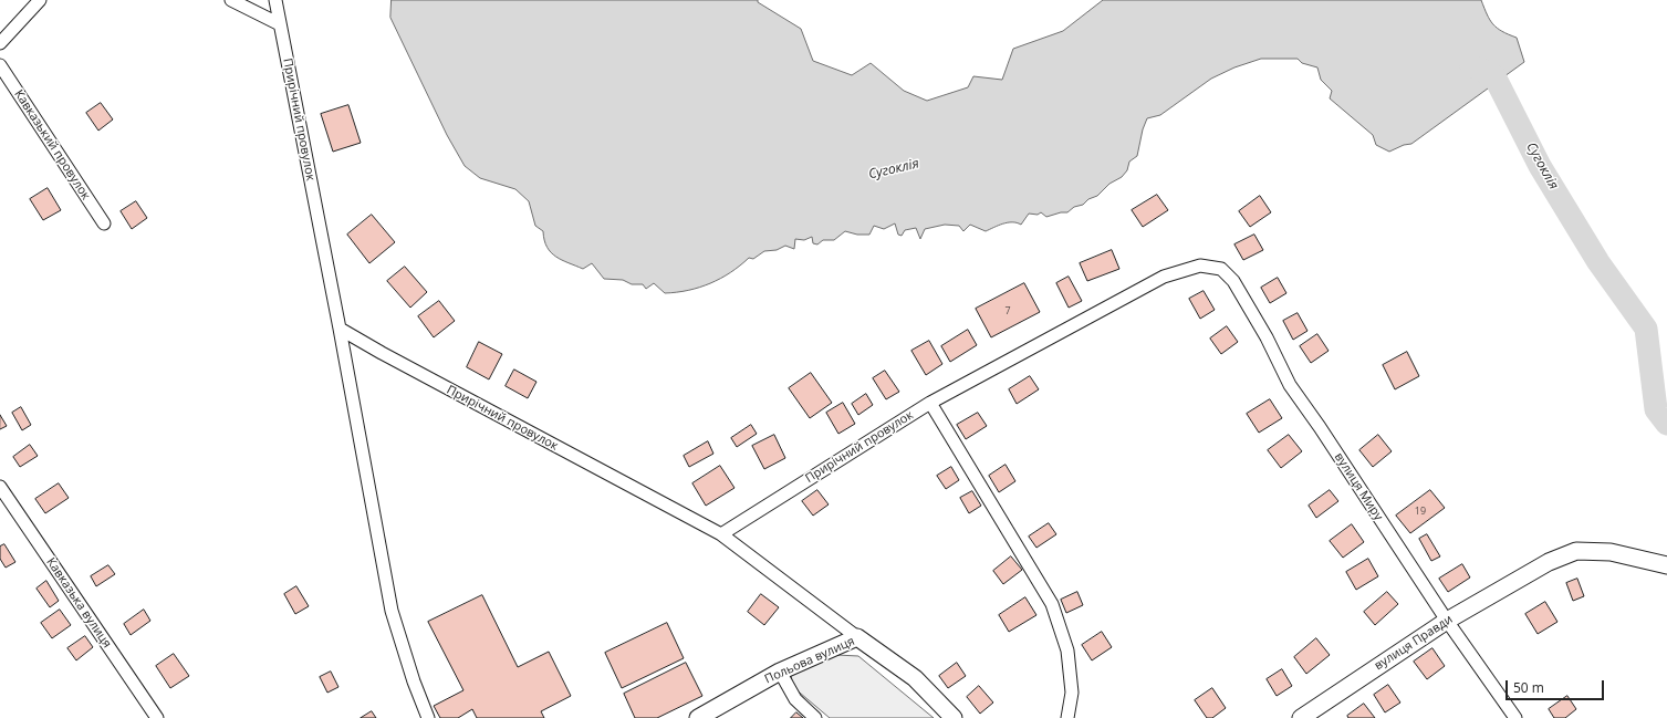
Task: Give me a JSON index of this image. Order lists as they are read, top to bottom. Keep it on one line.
{"streets":{"street":["Прирічний провулок","Кавказький провулок","вулиця Миру","Кавказька вулиця","вулиця Правди","Польова вулиця"]},"crossings":[["Прирічний провулок","вулиця Миру"],["вулиця Миру","вулиця Правди"]],"water":["Сугоклія"],"house_numbers":["7","19"],"scale_bar":"50 m"}
